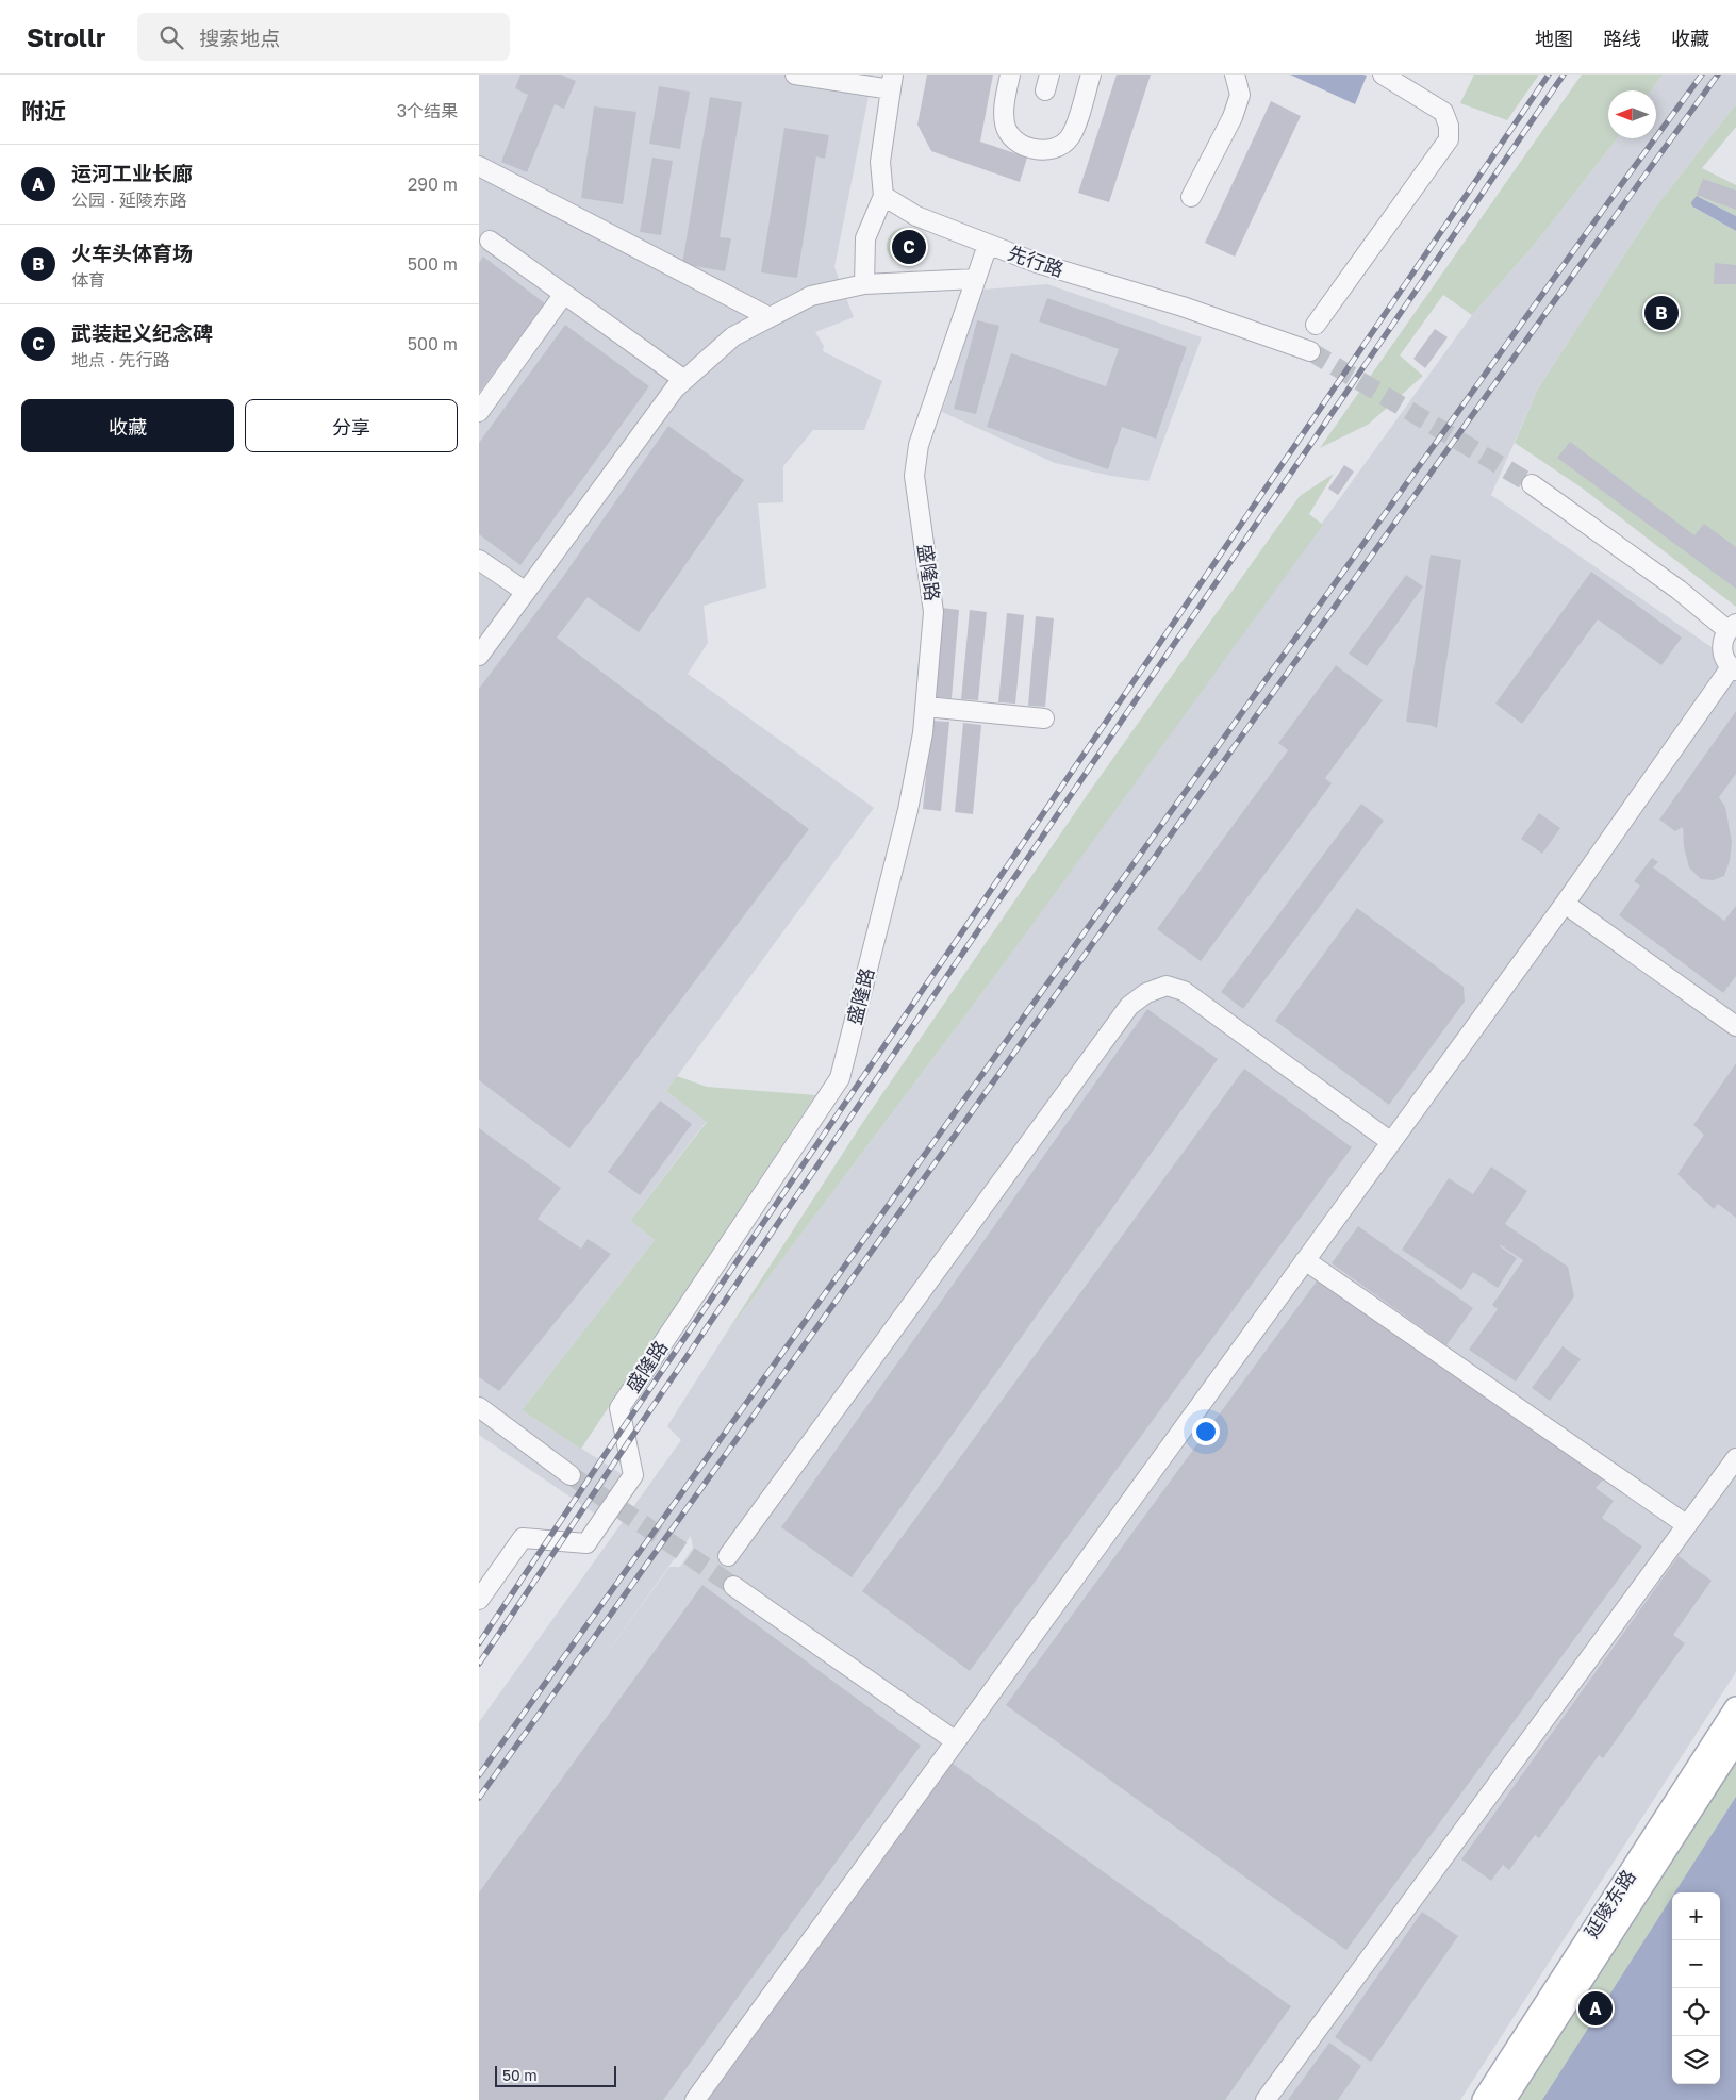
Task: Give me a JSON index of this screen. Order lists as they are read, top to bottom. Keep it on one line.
{"streets":{"main road":["延陵东路"],"street":["先行路","盛隆路"]},"crossings":[["先行路","盛隆路"]],"scale_bar":"50 m","north":"left","page":{"header":"Strollr","search":"搜索地点","nav":["地图","路线","收藏"],"heading":["附近","3个结果"],"list":[{"mark":"A","name":"运河工业长廊","note":"公园 · 延陵东路","value":"290 m"},{"mark":"B","name":"火车头体育场","note":"体育","value":"500 m"},{"mark":"C","name":"武装起义纪念碑","note":"地点 · 先行路","value":"500 m"}],"pins":["C","B","A"],"buttons":["收藏","分享"],"map_buttons":["+","−"],"scale":"50 m"}}
